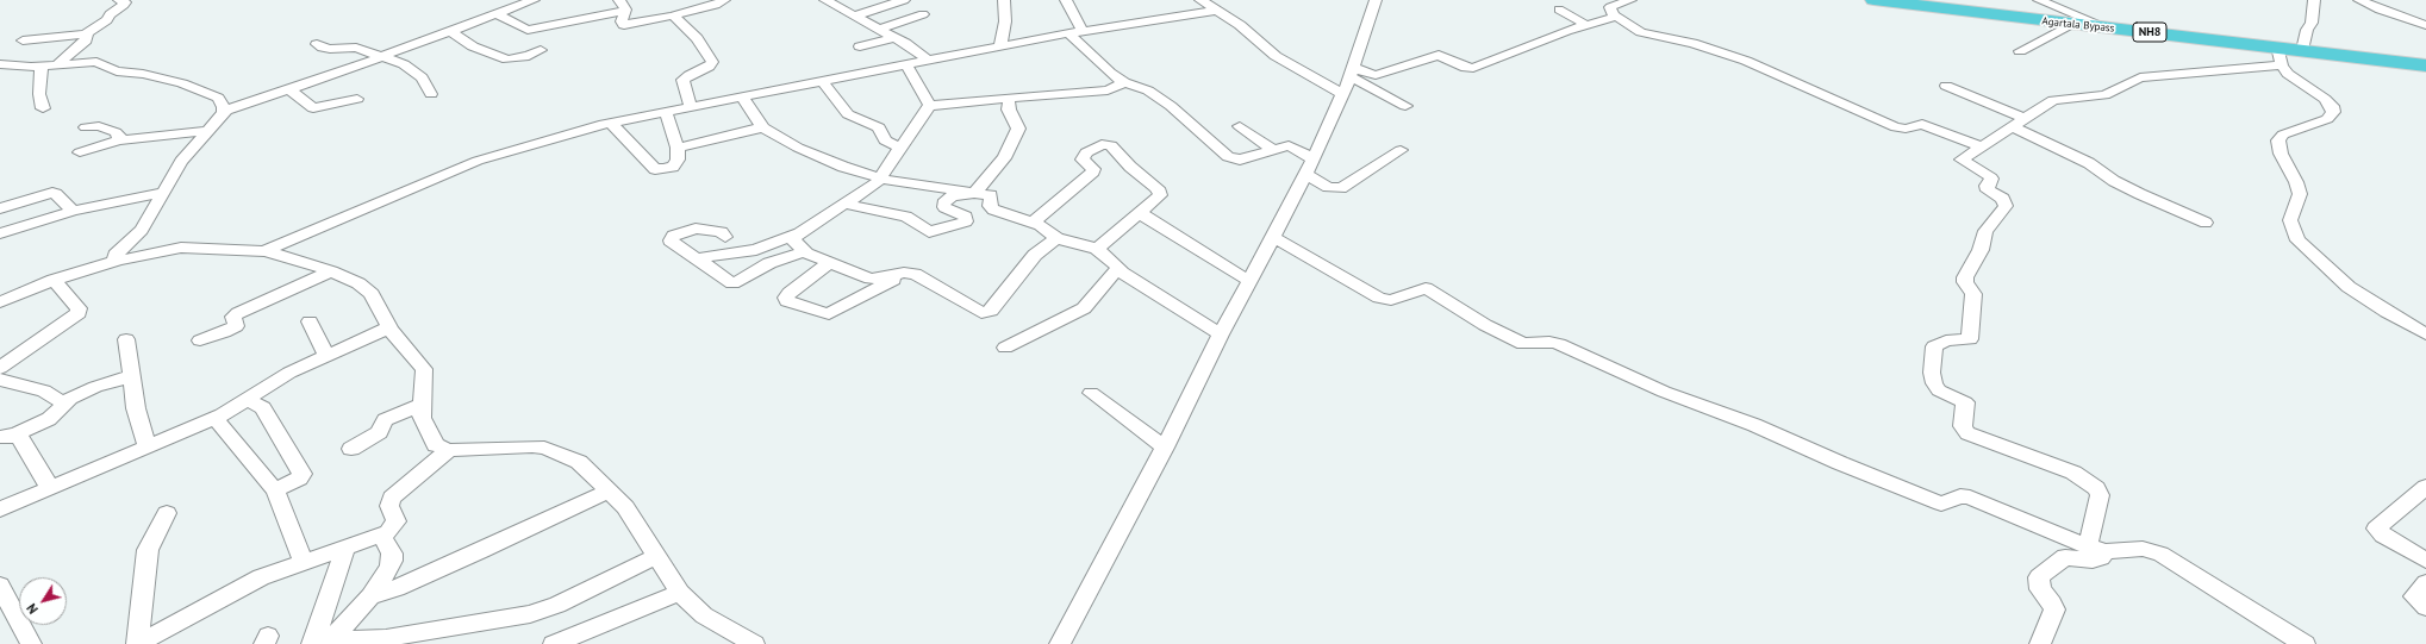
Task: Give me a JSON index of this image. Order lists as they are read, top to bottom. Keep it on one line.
{"streets":{"highway":["Agartala Bypass","NH8"]},"north":"bottom left"}
